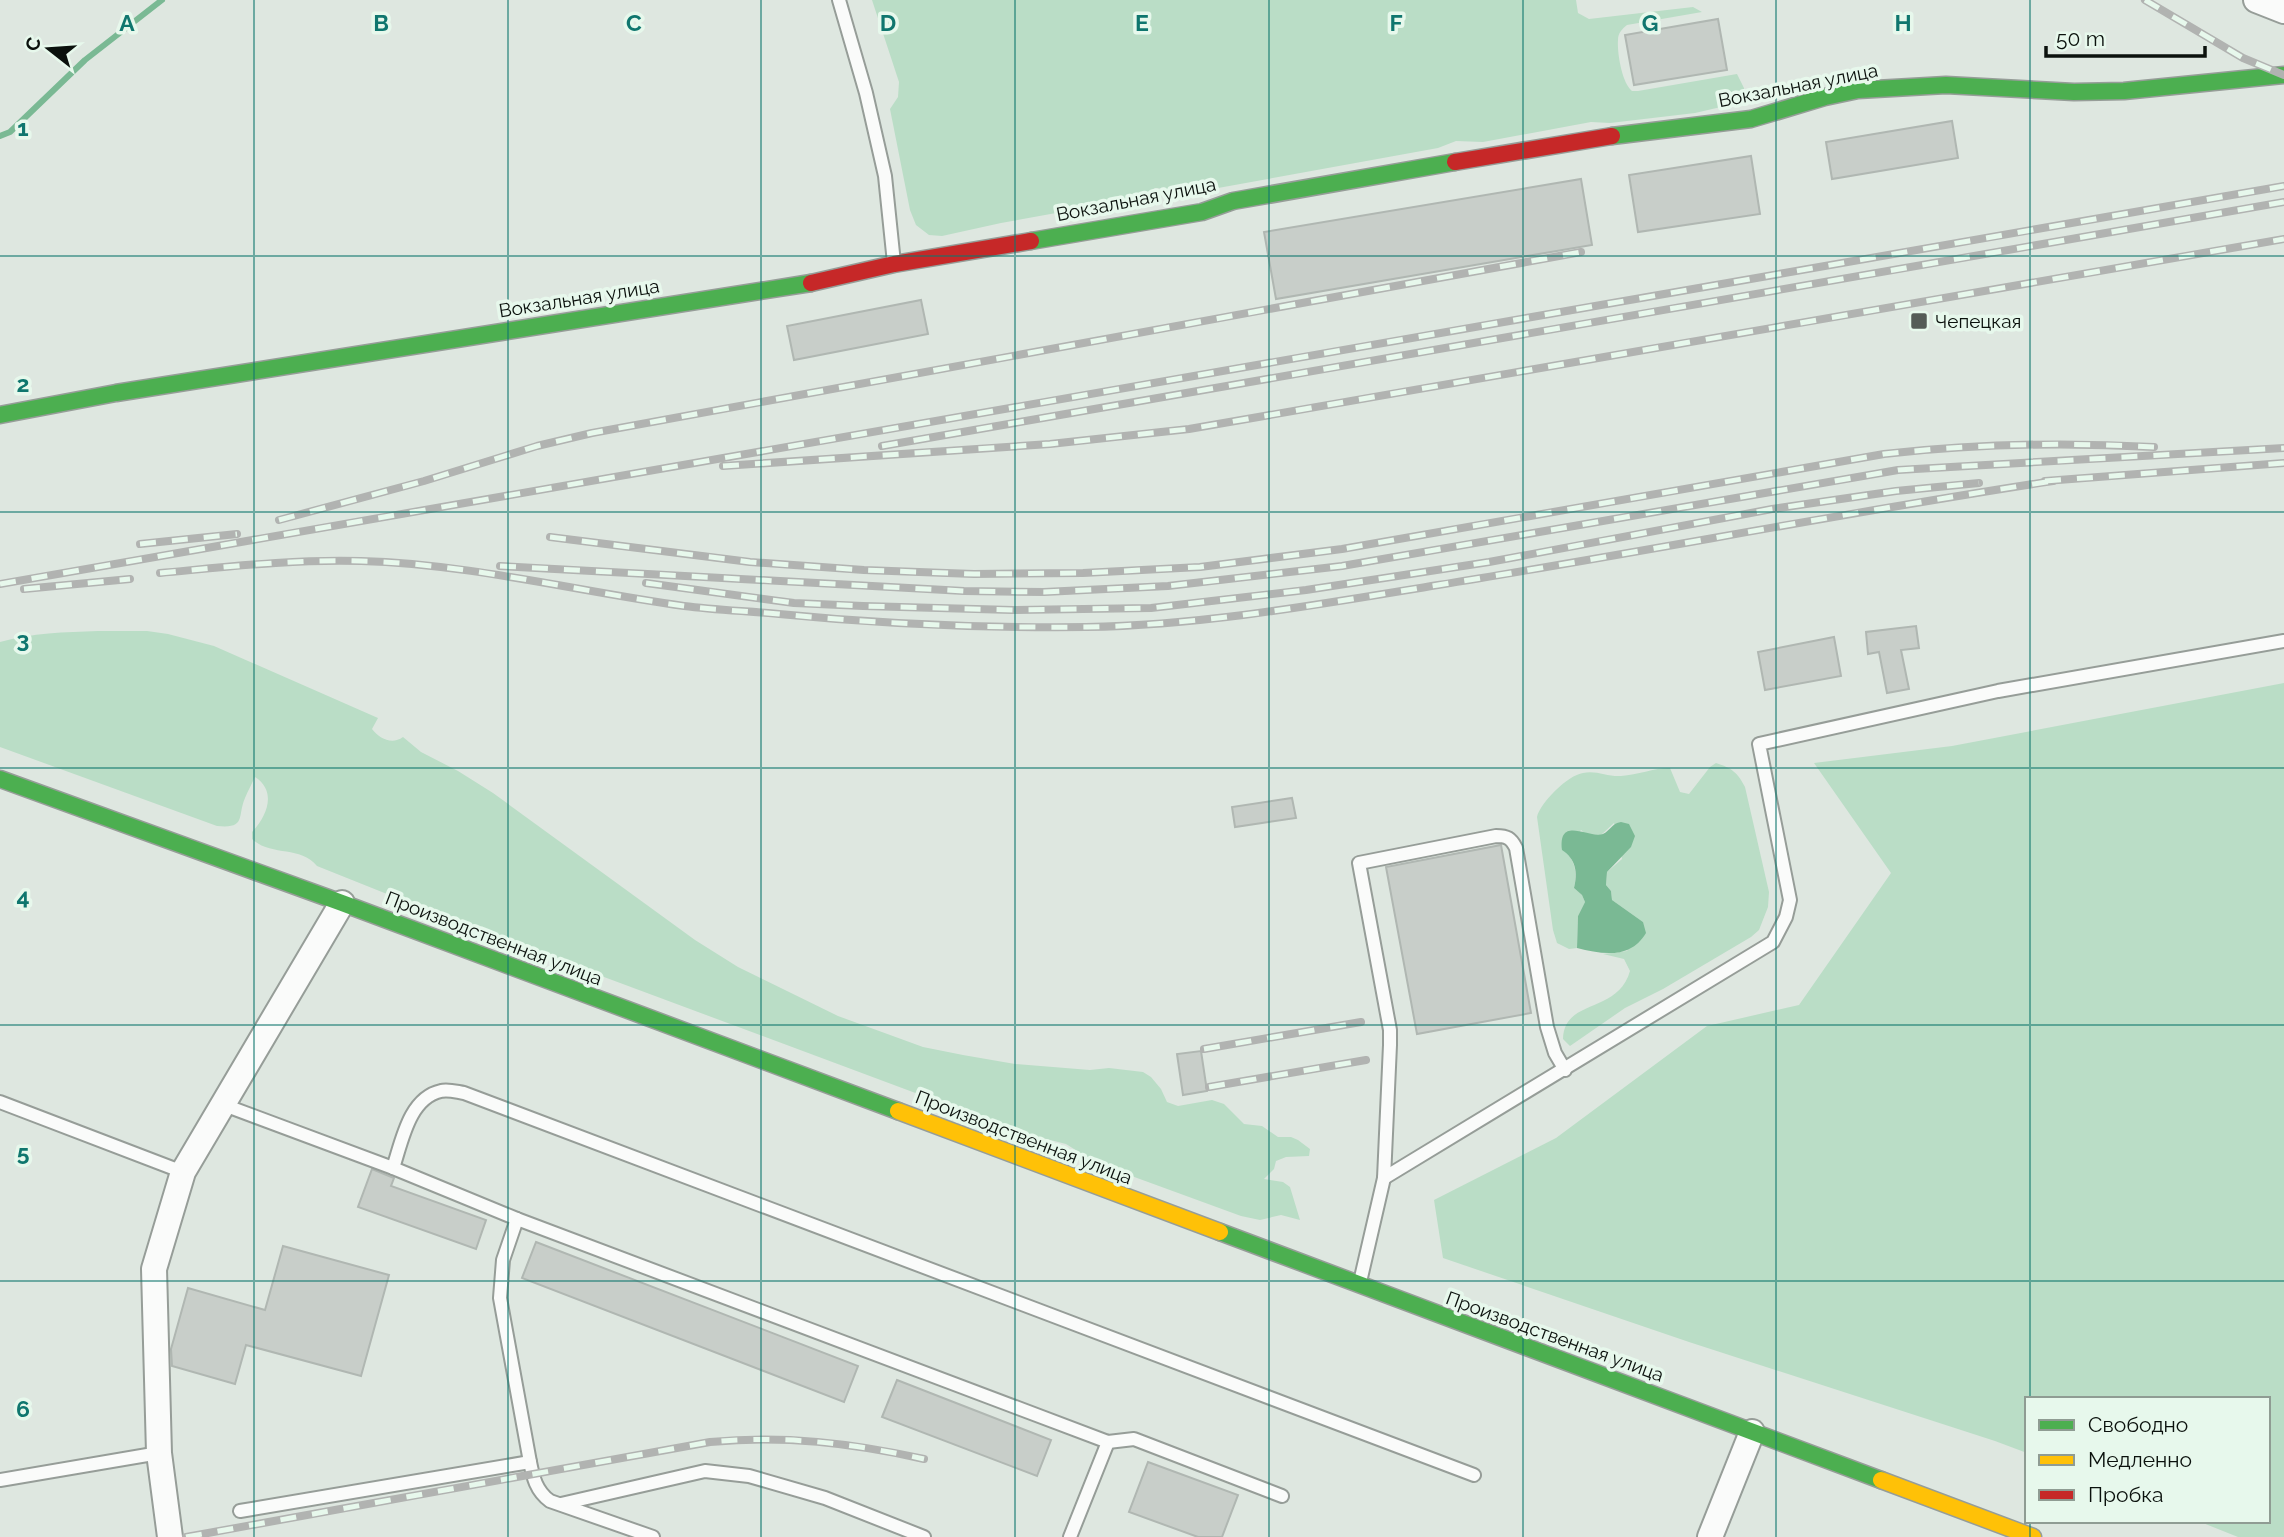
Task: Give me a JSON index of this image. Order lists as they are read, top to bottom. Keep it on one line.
{"streets":{"street":["Вокзальная улица","Производственная улица"]},"places":{"transit":["Чепецкая"]},"legend":["Свободно","Медленно","Пробка"],"scale_bar":"50 m","north":"left","grid":{"columns":["A","B","C","D","E","F","G","H"],"rows":["1","2","3","4","5","6"]}}
